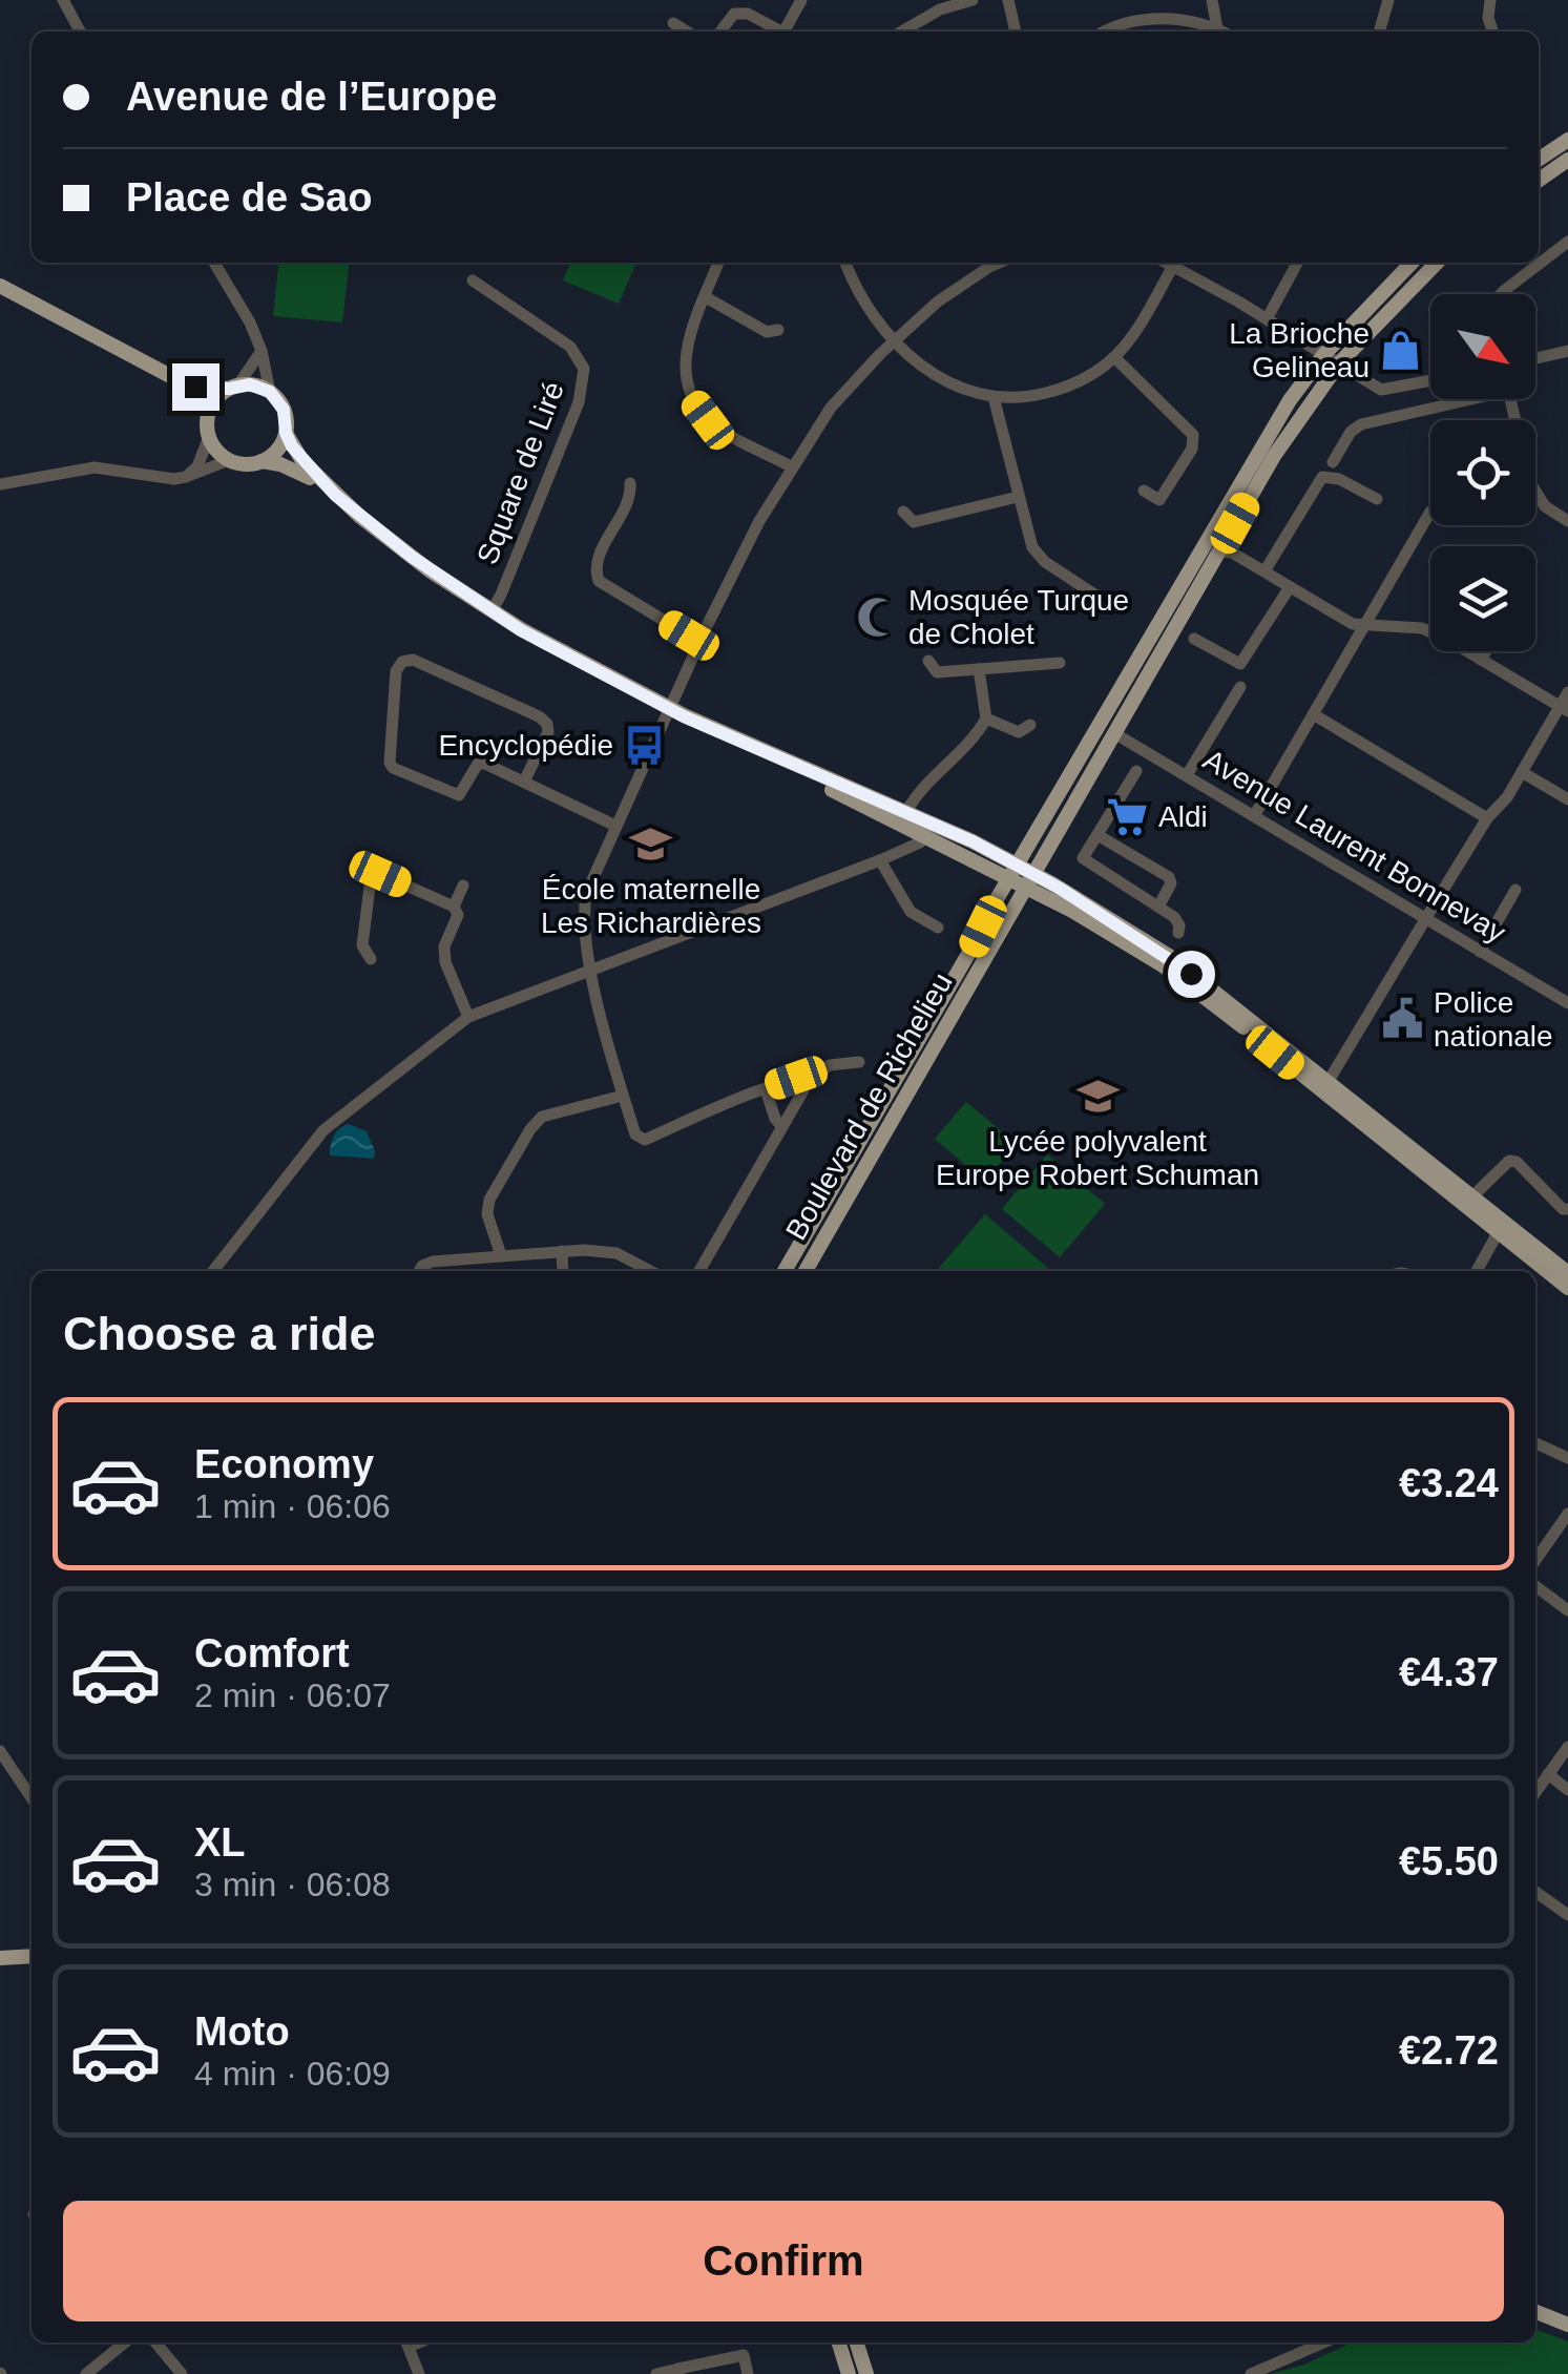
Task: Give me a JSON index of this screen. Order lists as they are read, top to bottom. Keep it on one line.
{"streets":{"main road":["Boulevard de Richelieu"],"street":["Square de Liré","Avenue Laurent Bonnevay"]},"crossings":[["Avenue Laurent Bonnevay","Boulevard de Richelieu"]],"places":{"shop":["La Brioche Gelineau"],"mosque":["Mosquée Turque de Cholet"],"bus stop":["Encyclopédie"],"supermarket":["Aldi"],"school or university":["École maternelle Les Richardières","Lycée polyvalent Europe Robert Schuman"],"public building":["Police nationale"]},"north":"bottom right","page":{"banner":["Avenue de l’Europe","Place de Sao"],"heading":"Choose a ride","list":[{"name":"Economy","note":"1 min · 06:06","value":"€3.24"},{"name":"Comfort","note":"2 min · 06:07","value":"€4.37"},{"name":"XL","note":"3 min · 06:08","value":"€5.50"},{"name":"Moto","note":"4 min · 06:09","value":"€2.72"}],"buttons":"Confirm"}}
